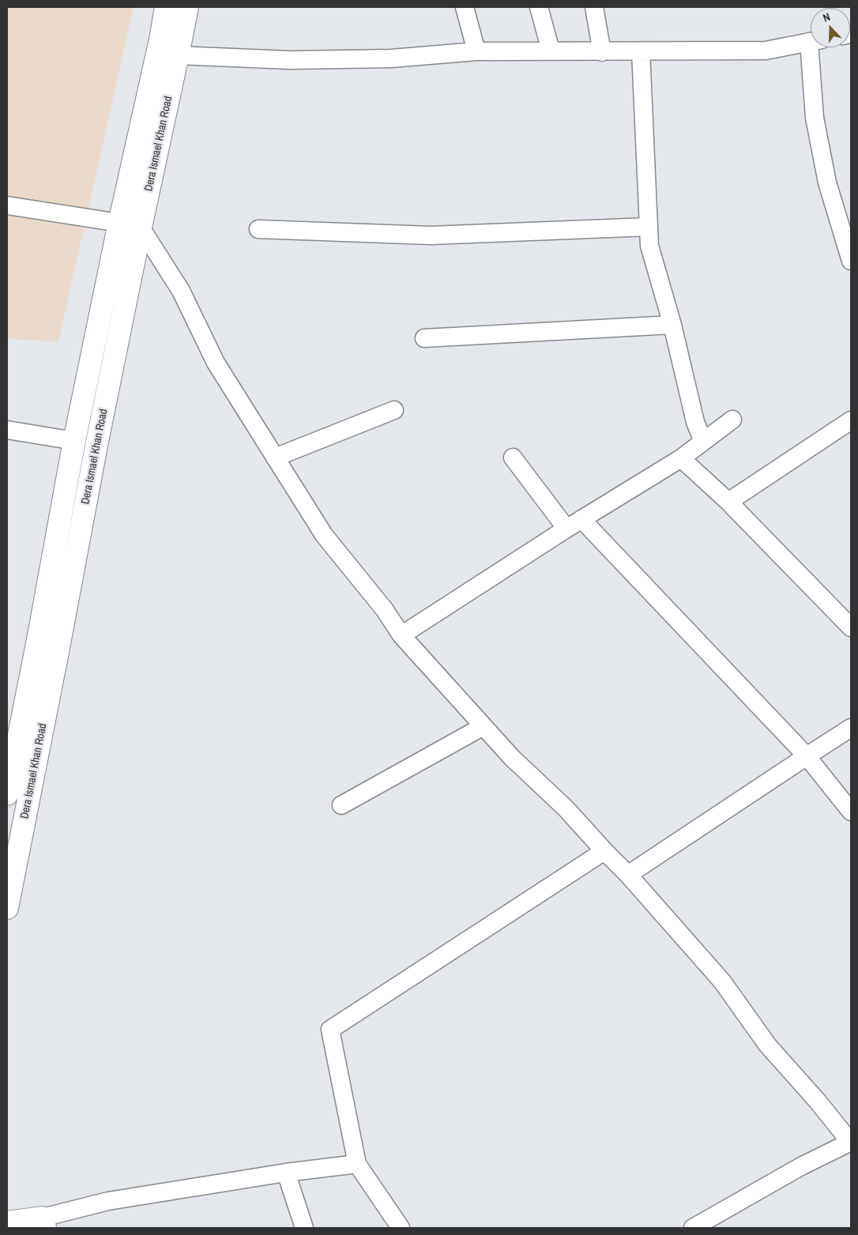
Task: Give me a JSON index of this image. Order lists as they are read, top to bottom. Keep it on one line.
{"streets":{"main road":["Dera Ismael Khan Road"]},"north":"top"}
